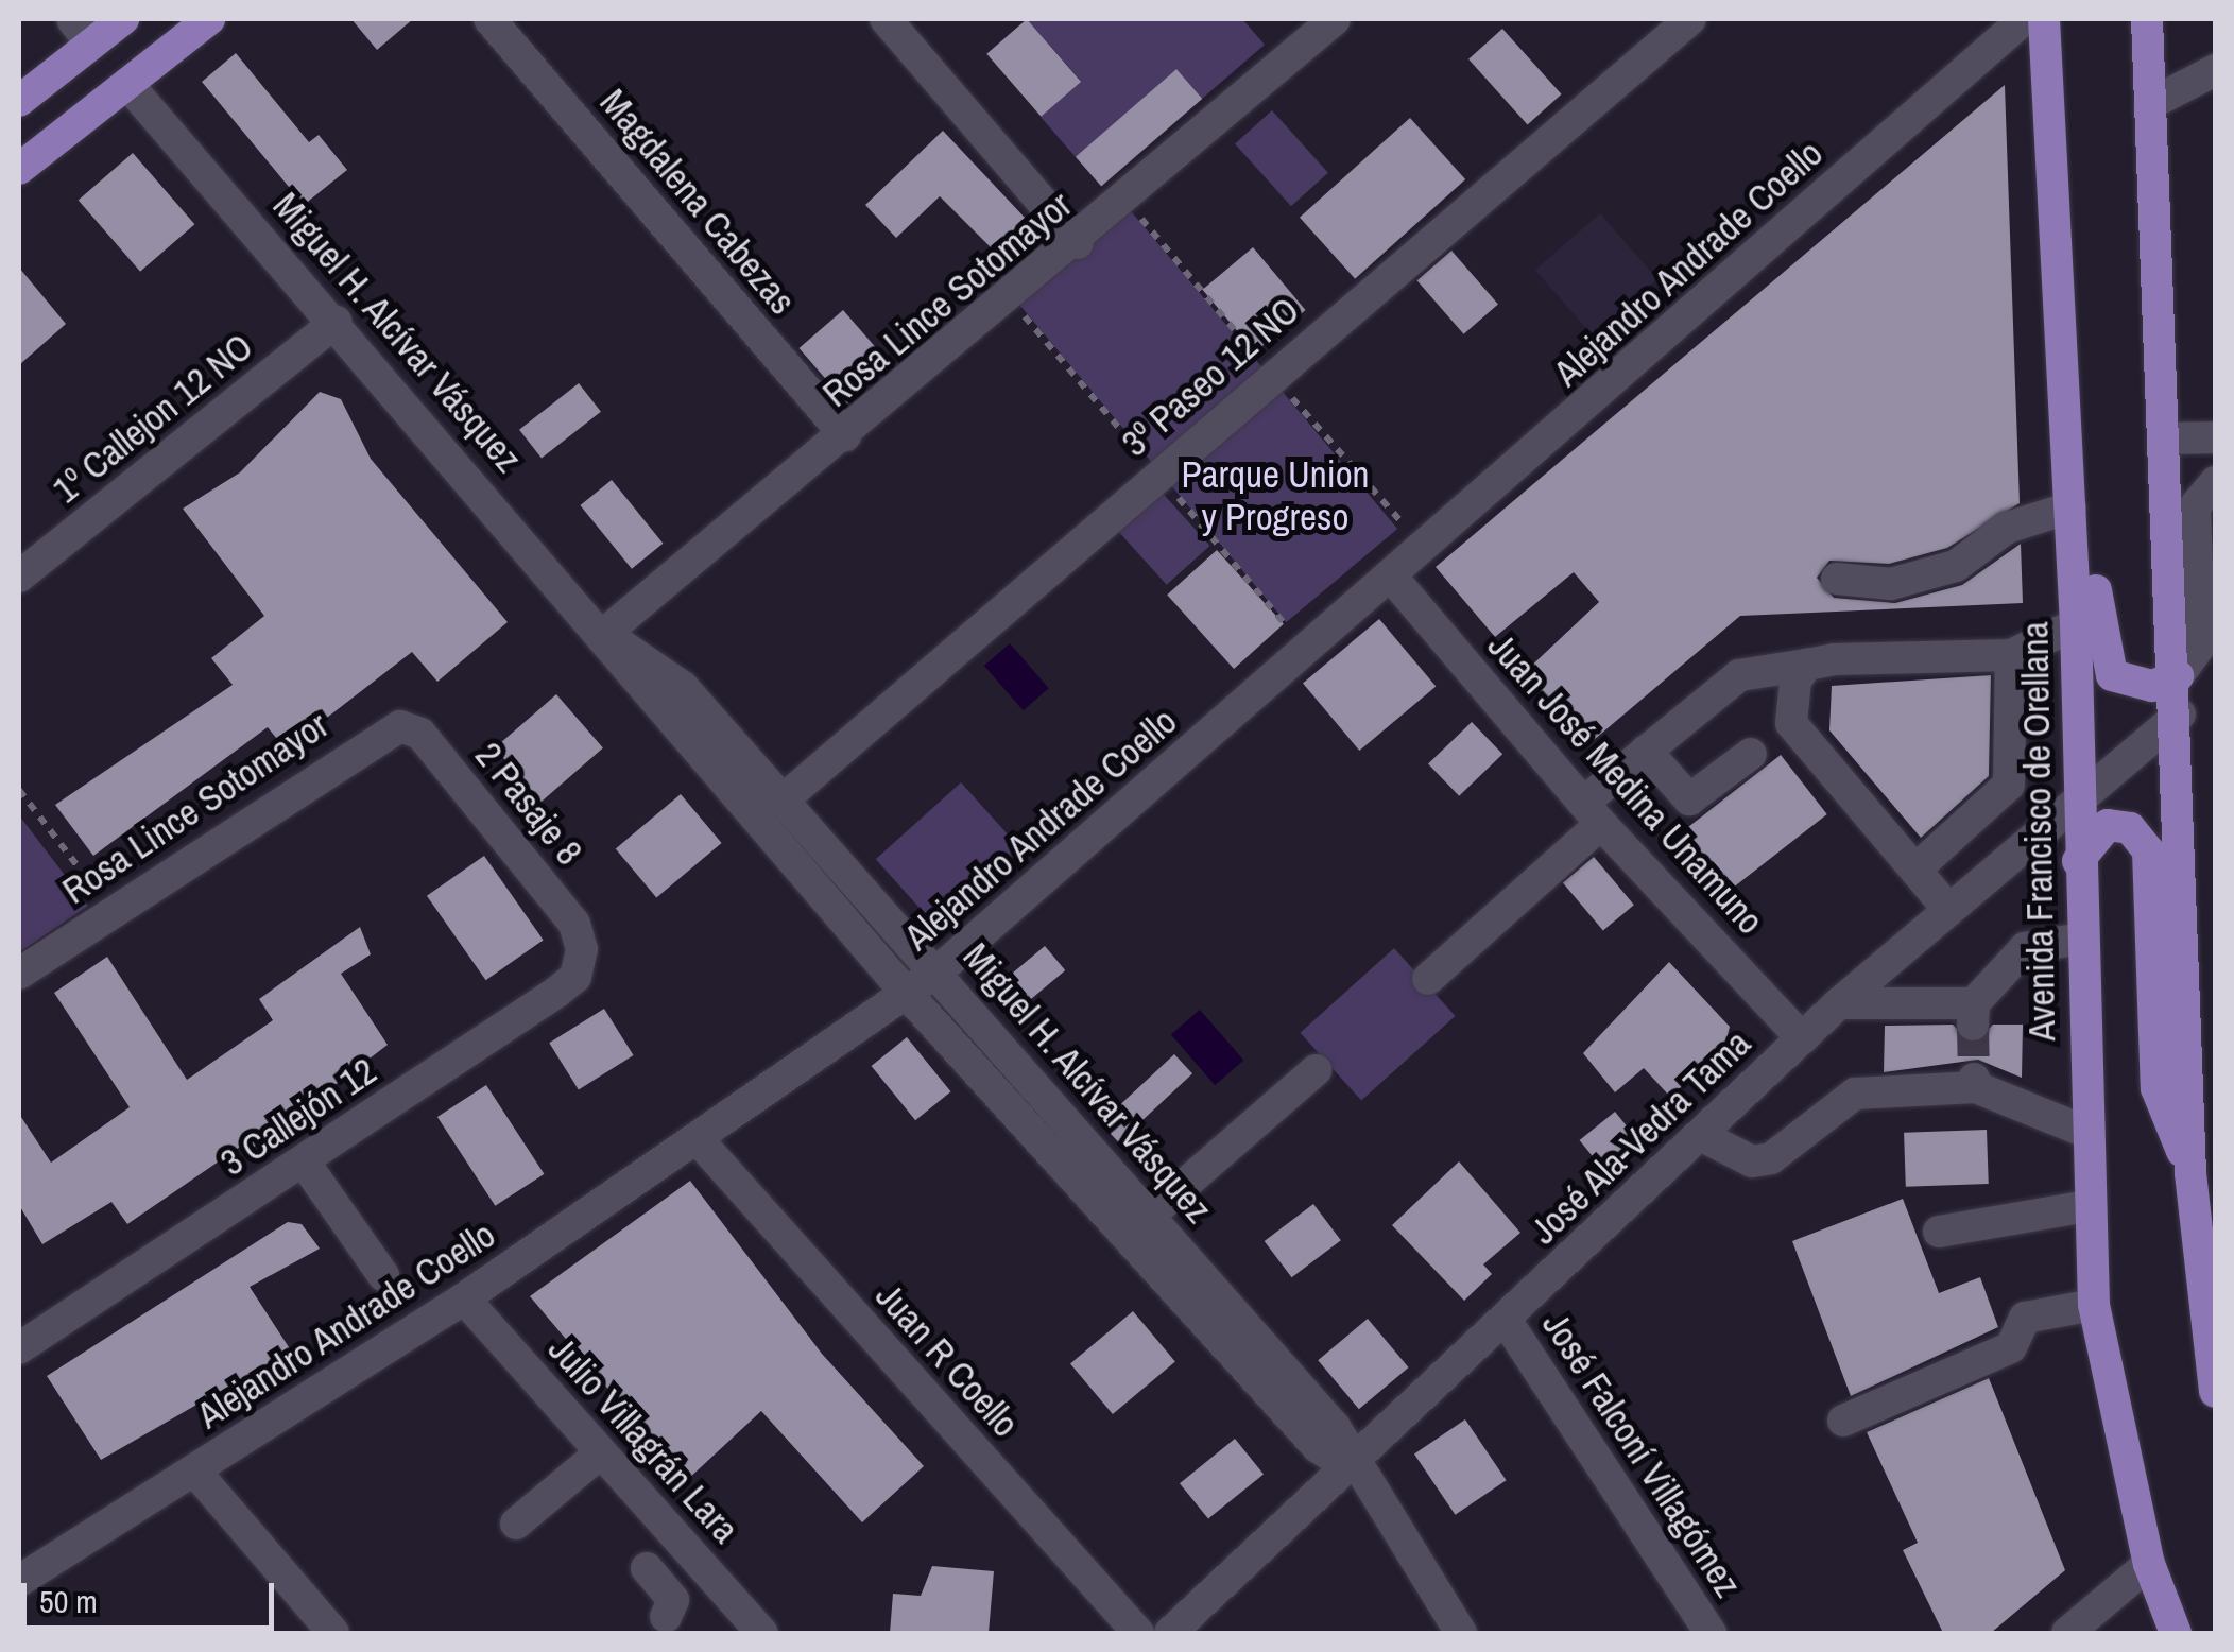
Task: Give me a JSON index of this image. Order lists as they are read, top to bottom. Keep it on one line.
{"streets":{"main road":["Avenida Francisco de Orellana"],"street":["Magdalena Cabezas","Alejandro Andrade Coello","Rosa Lince Sotomayor","Miguel H. Alcívar Vásquez","3º Paseo 12 NO","1º Callejon 12 NO","Juan José Medina Unamuno","2 Pasaje 8","3 Callejón 12","José Ala-Vedra Tama","Juan R Coello","Julio Villagrán Lara","José Falconí Villagómez"]},"crossings":[["Magdalena Cabezas","Rosa Lince Sotomayor"],["Alejandro Andrade Coello","Miguel H. Alcívar Vásquez"],["Alejandro Andrade Coello","Juan José Medina Unamuno"],["Alejandro Andrade Coello","Juan R Coello"],["Alejandro Andrade Coello","Julio Villagrán Lara"],["Rosa Lince Sotomayor","Miguel H. Alcívar Vásquez"],["Rosa Lince Sotomayor","2 Pasaje 8"],["Miguel H. Alcívar Vásquez","3º Paseo 12 NO"],["Miguel H. Alcívar Vásquez","1º Callejon 12 NO"],["Miguel H. Alcívar Vásquez","José Ala-Vedra Tama"],["Juan José Medina Unamuno","José Ala-Vedra Tama"],["2 Pasaje 8","3 Callejón 12"],["Avenida Francisco de Orellana","José Ala-Vedra Tama"],["José Ala-Vedra Tama","José Falconí Villagómez"]],"parks":["Parque Union y Progreso"],"scale_bar":"50 m"}
